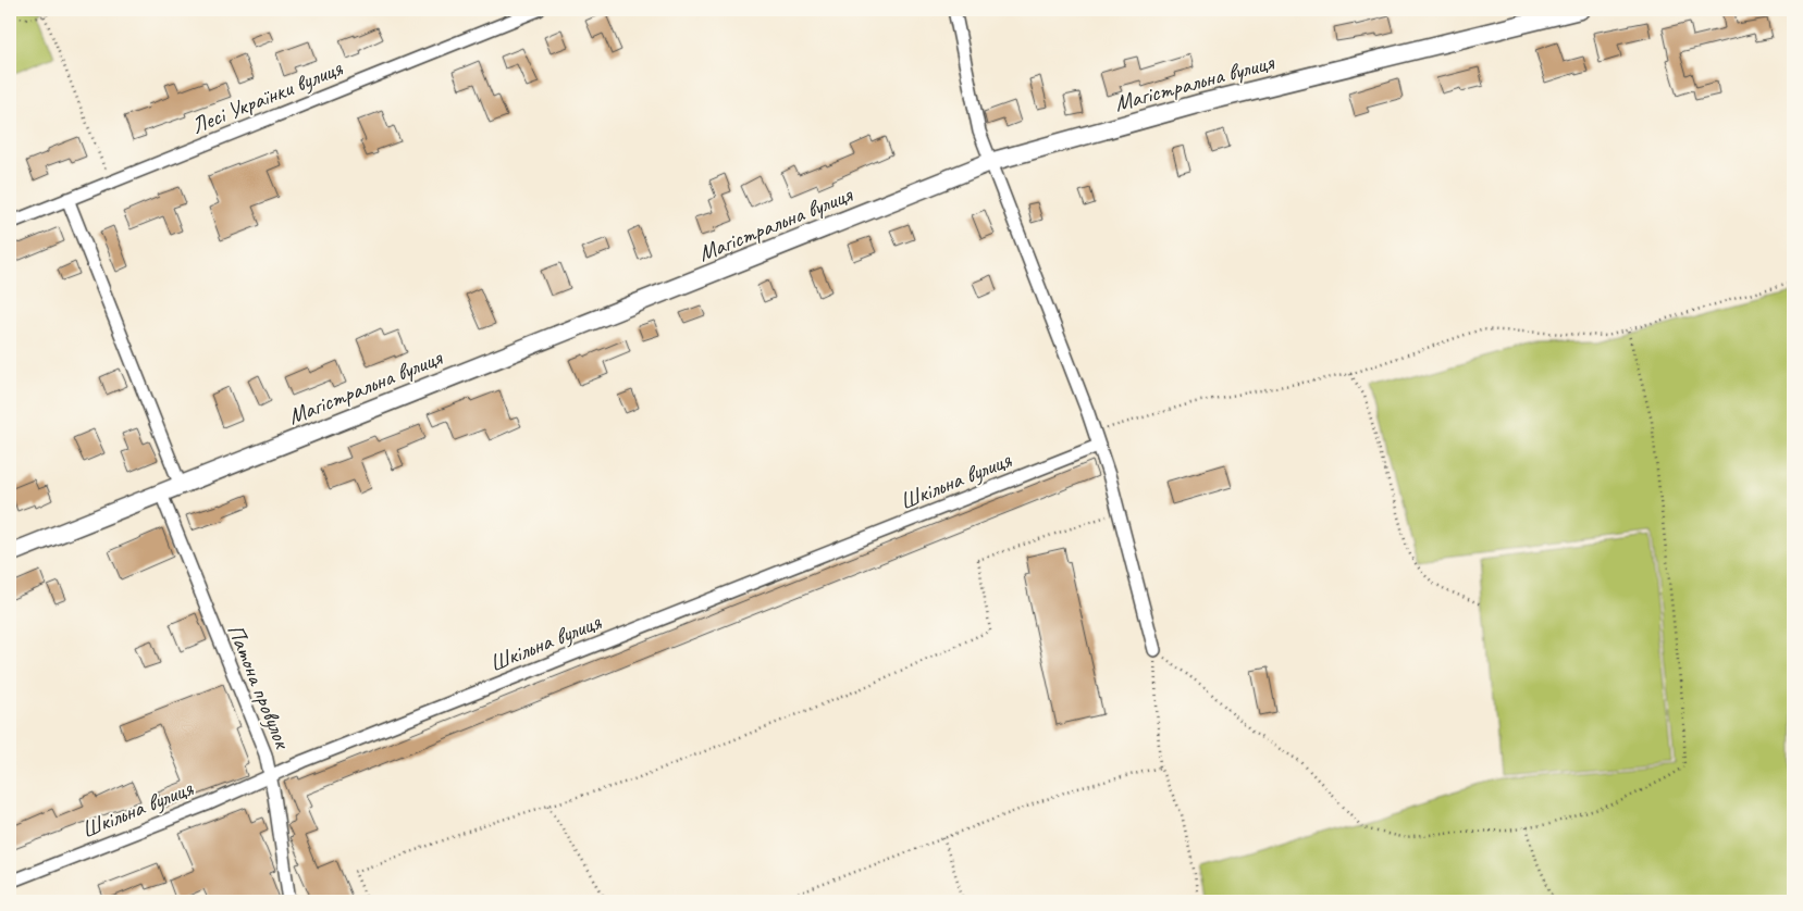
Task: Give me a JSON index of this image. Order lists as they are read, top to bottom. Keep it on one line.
{"streets":{"main road":["Магістральна вулиця"],"street":["Лесі Українки вулиця","Шкільна вулиця","Патона провулок"]},"crossings":[["Магістральна вулиця","Патона провулок"],["Шкільна вулиця","Патона провулок"]]}
